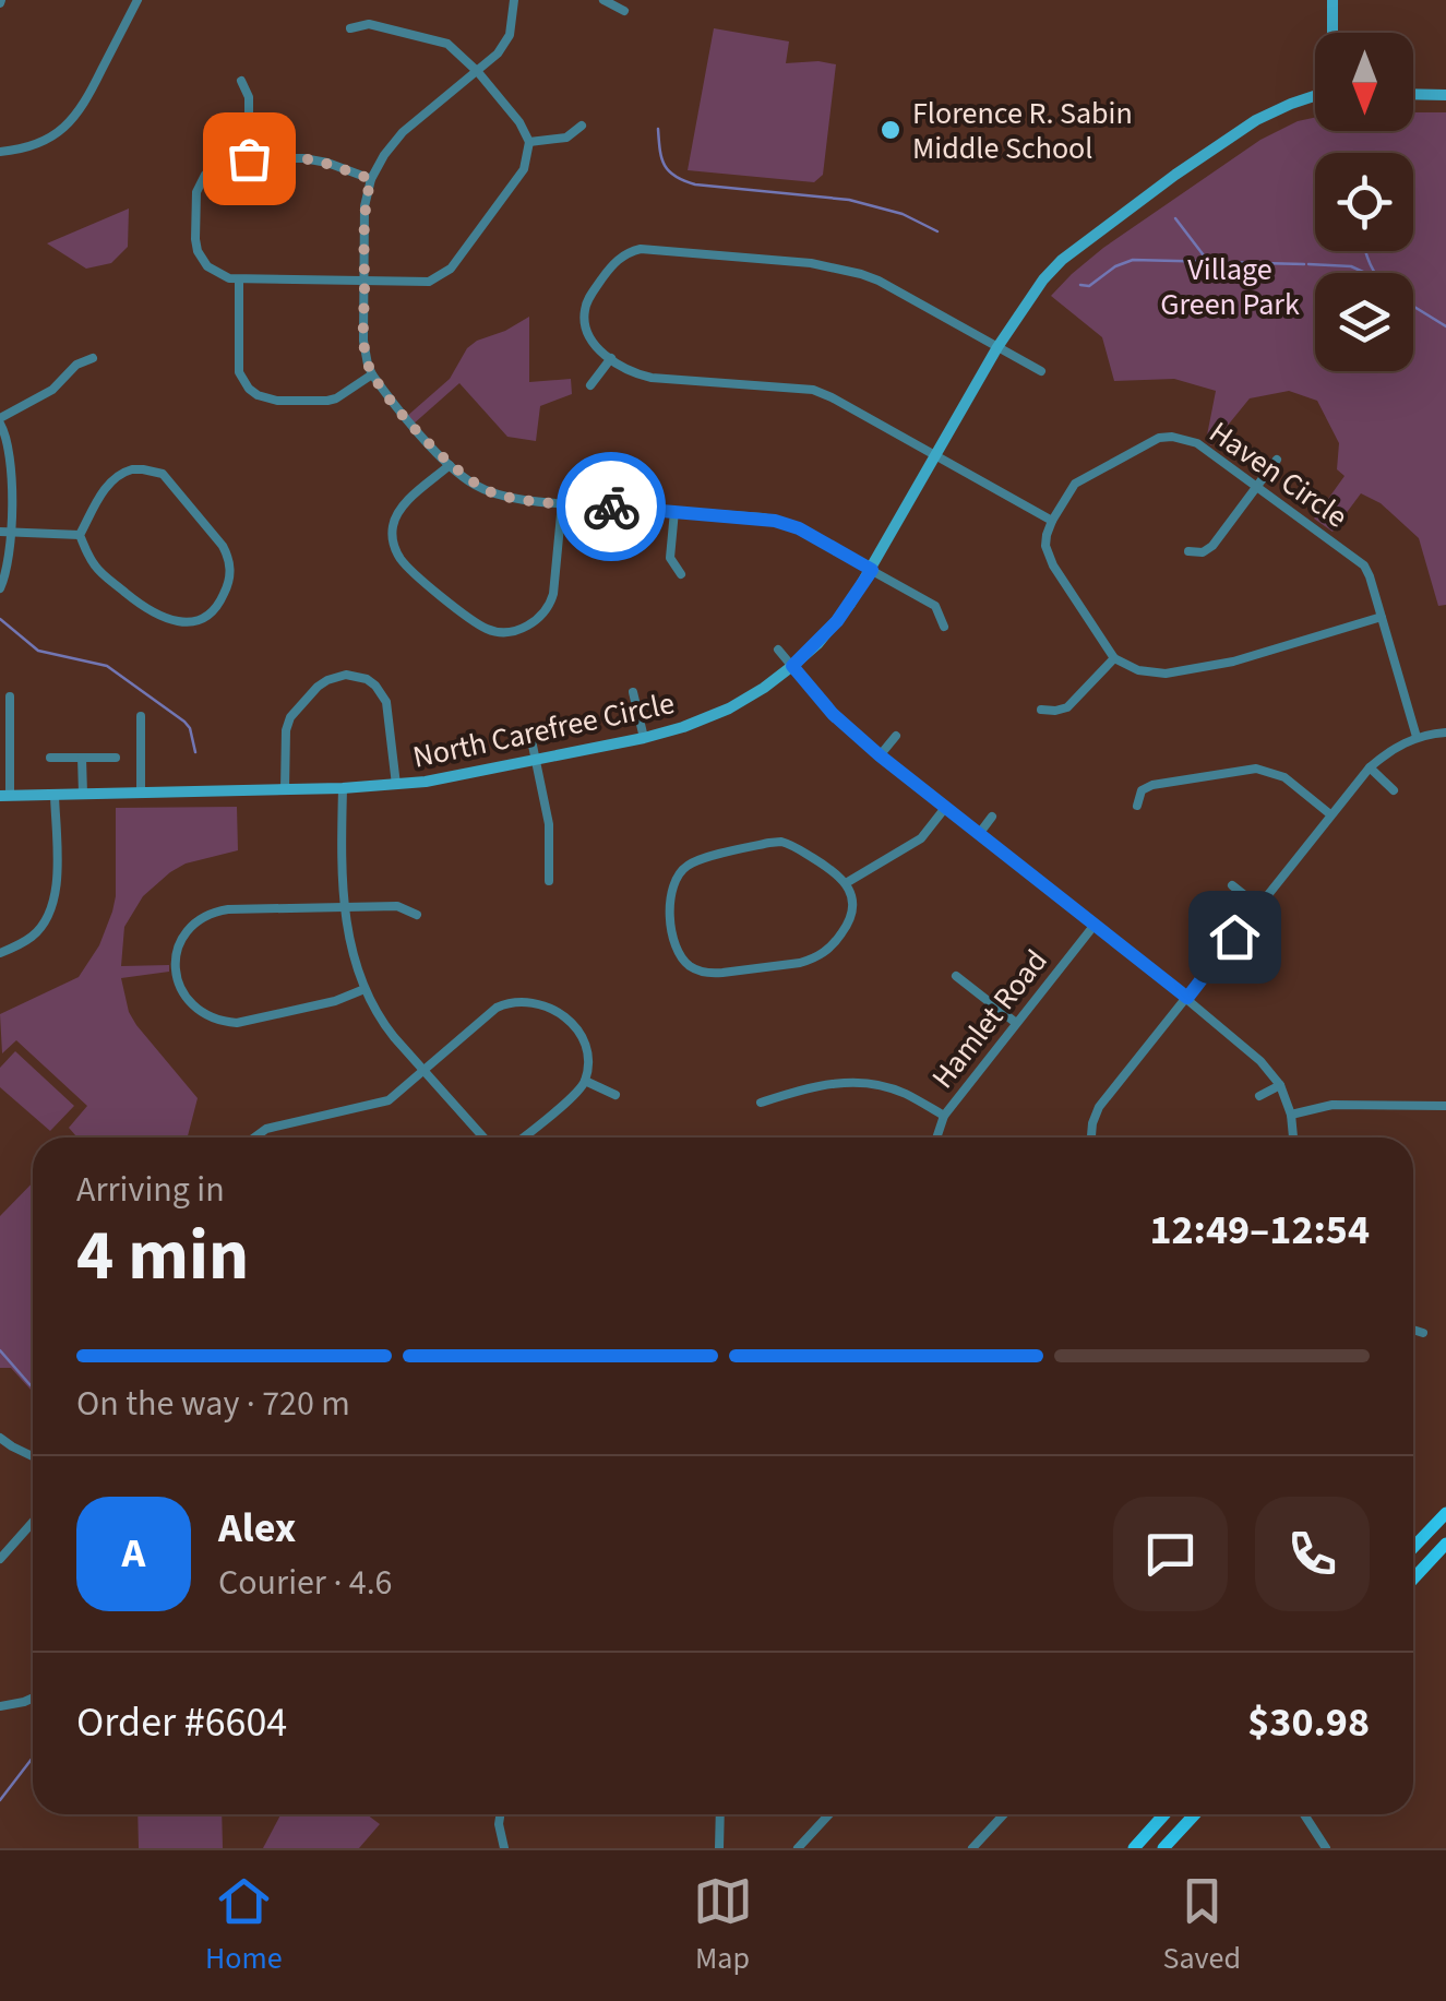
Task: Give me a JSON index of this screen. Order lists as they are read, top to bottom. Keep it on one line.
{"streets":{"main road":["North Carefree Circle"],"street":["Haven Circle","Hamlet Road"]},"parks":["Village Green Park"],"places":["Florence R. Sabin Middle School"],"north":"bottom","page":{"heading":["4 min","Arriving in","12:49–12:54"],"panel":["Alex","Courier · 4.6","Order #6604","$30.98"],"bar":"On the way · 720 m","round":"A","tabs":["Home","Map","Saved"]}}
